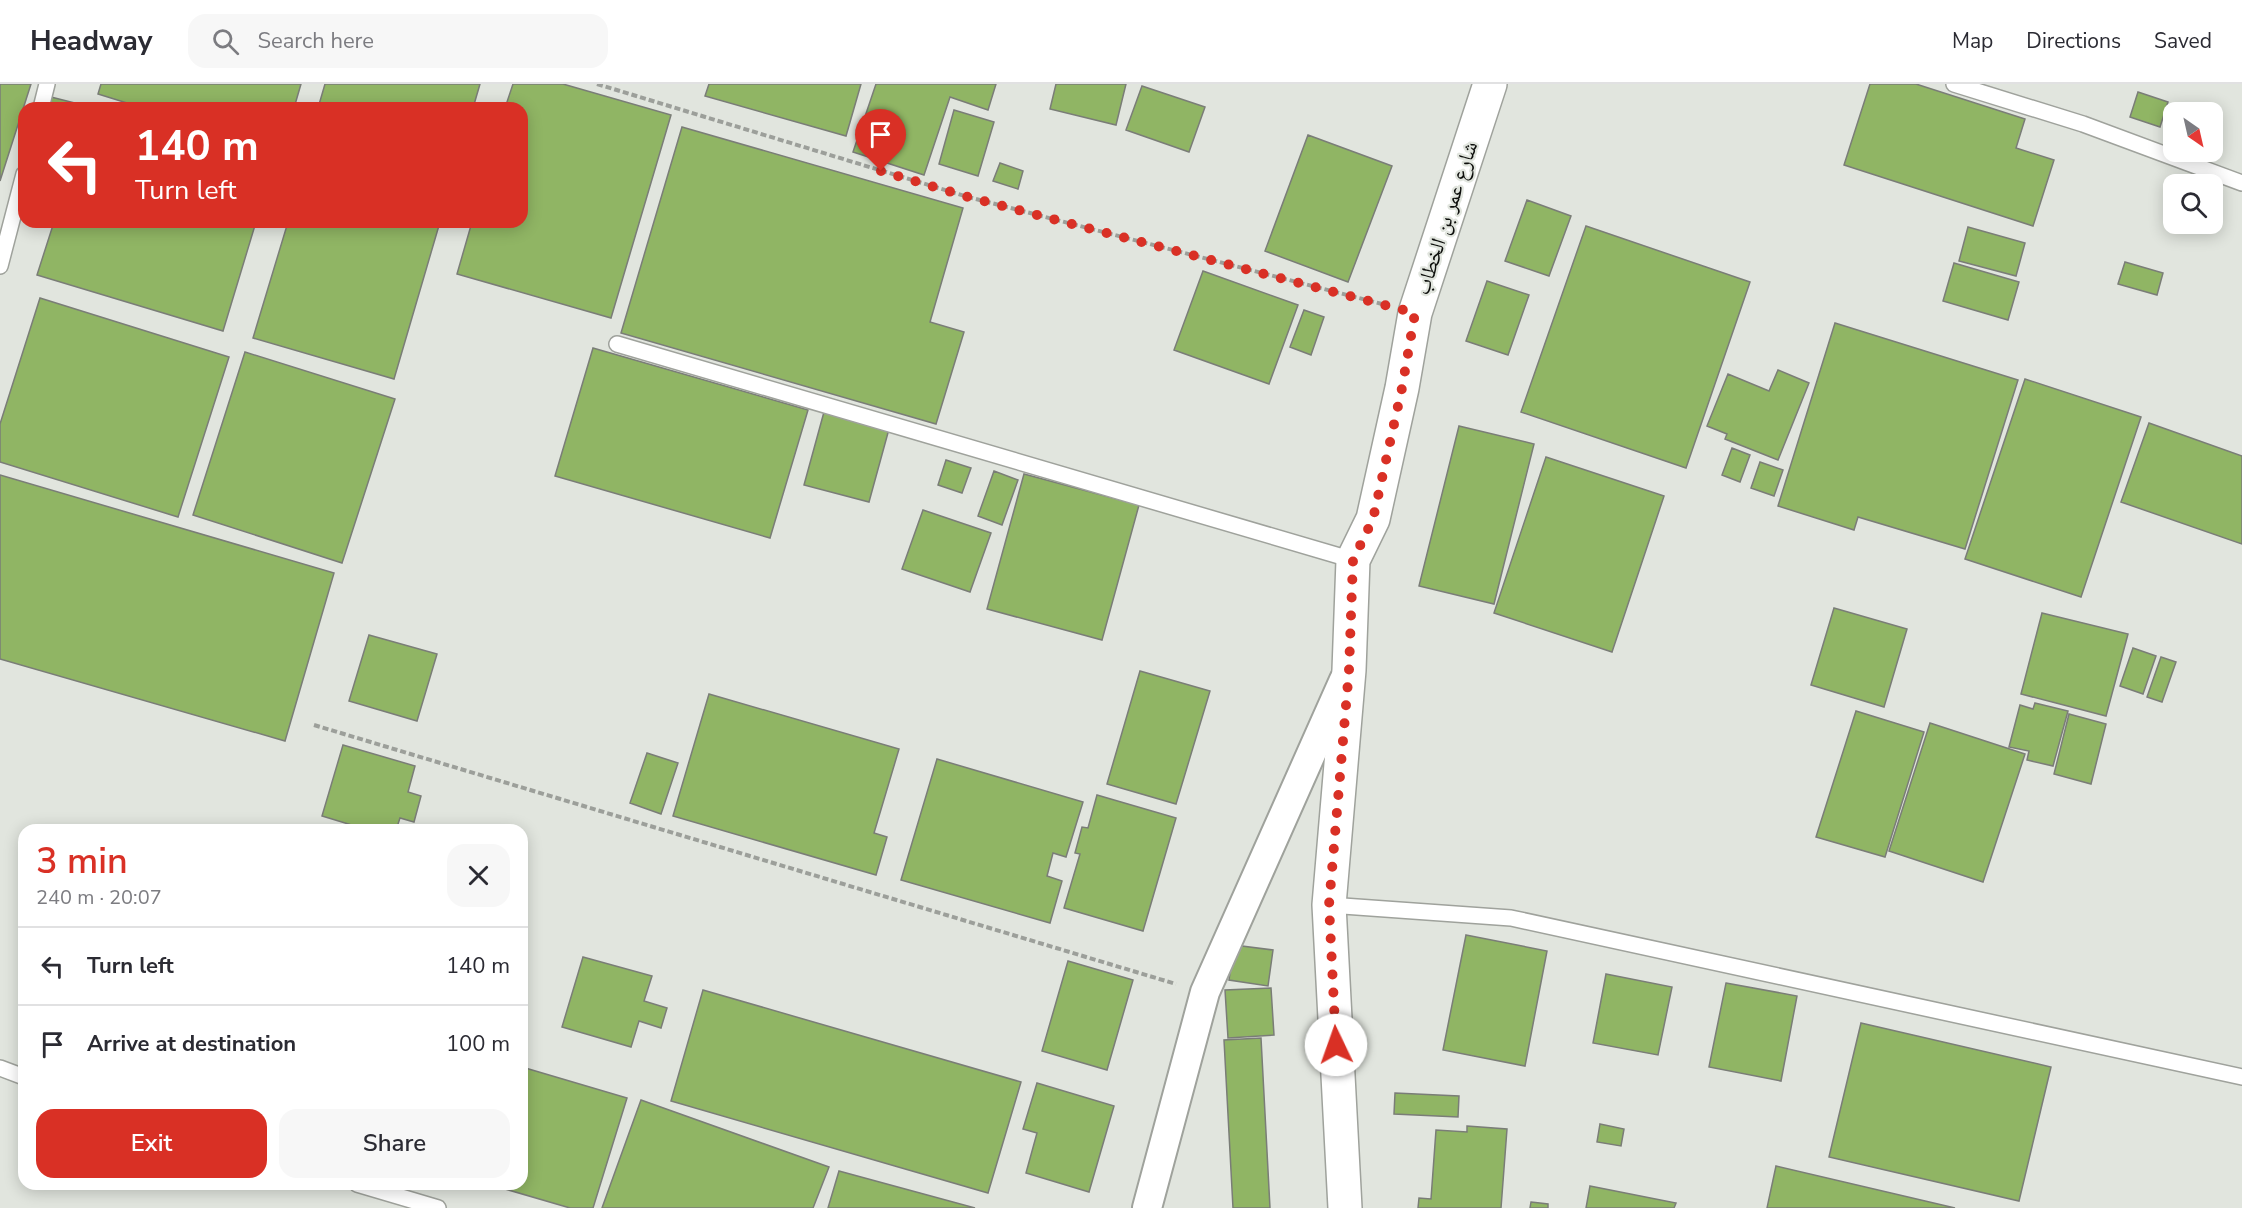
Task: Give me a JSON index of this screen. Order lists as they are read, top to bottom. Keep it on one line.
{"streets":{"main road":["شارع عمر بن الخطاب"]},"north":"bottom right","page":{"header":"Headway","search":"Search here","nav":["Map","Directions","Saved"],"turn":["140 m","Turn left"],"heading":["3 min","240 m · 20:07"],"list":[{"name":"Turn left","value":"140 m"},{"name":"Arrive at destination","value":"100 m"}],"buttons":["Exit","Share"]}}
